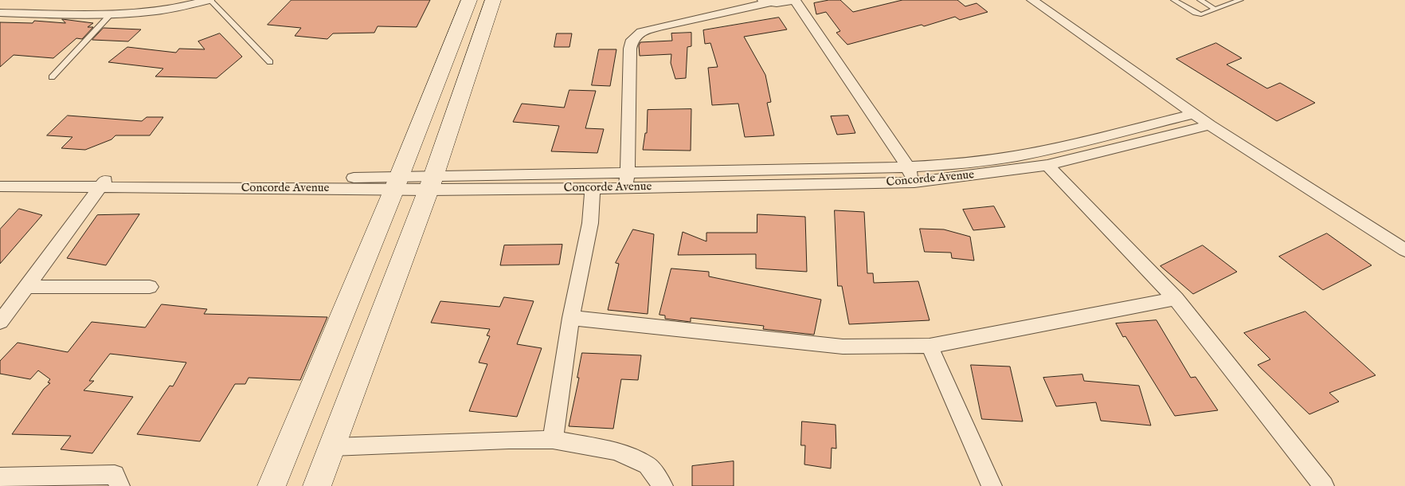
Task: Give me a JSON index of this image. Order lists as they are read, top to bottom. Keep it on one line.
{"streets":{"street":["Concorde Avenue"]}}
